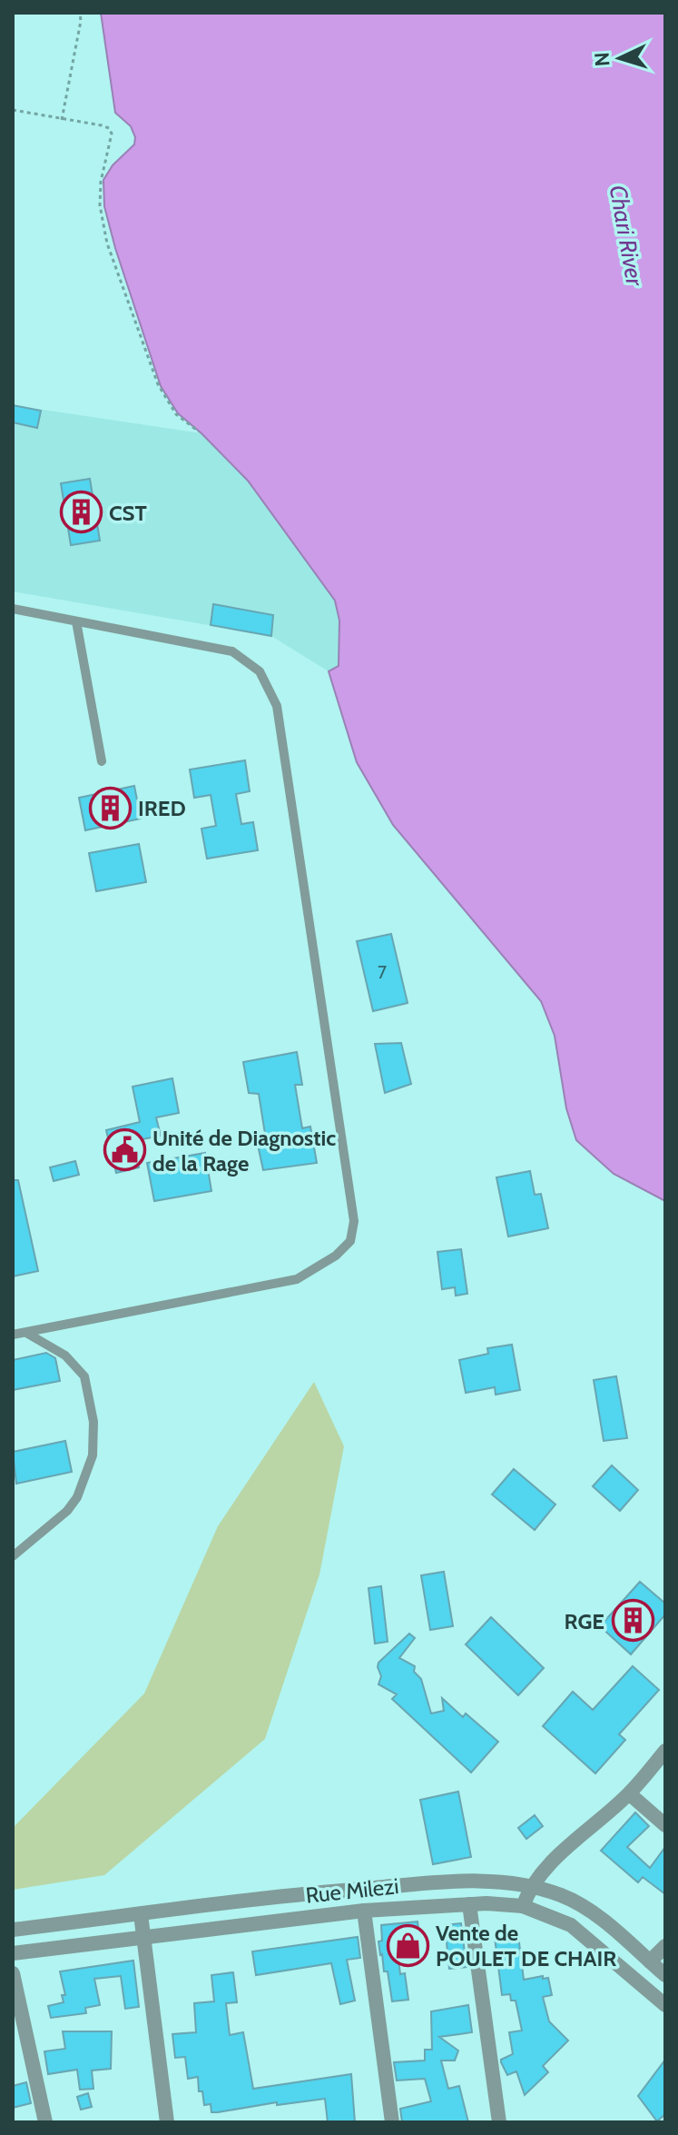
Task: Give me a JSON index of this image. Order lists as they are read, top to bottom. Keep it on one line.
{"streets":{"street":["Rue Milezi"]},"water":["Chari River"],"places":{"building":["CST","IRED","RGE"],"public building":["Unité de Diagnostic de la Rage"],"shop":["Vente de POULET DE CHAIR"]},"house_numbers":["7"],"north":"left"}
